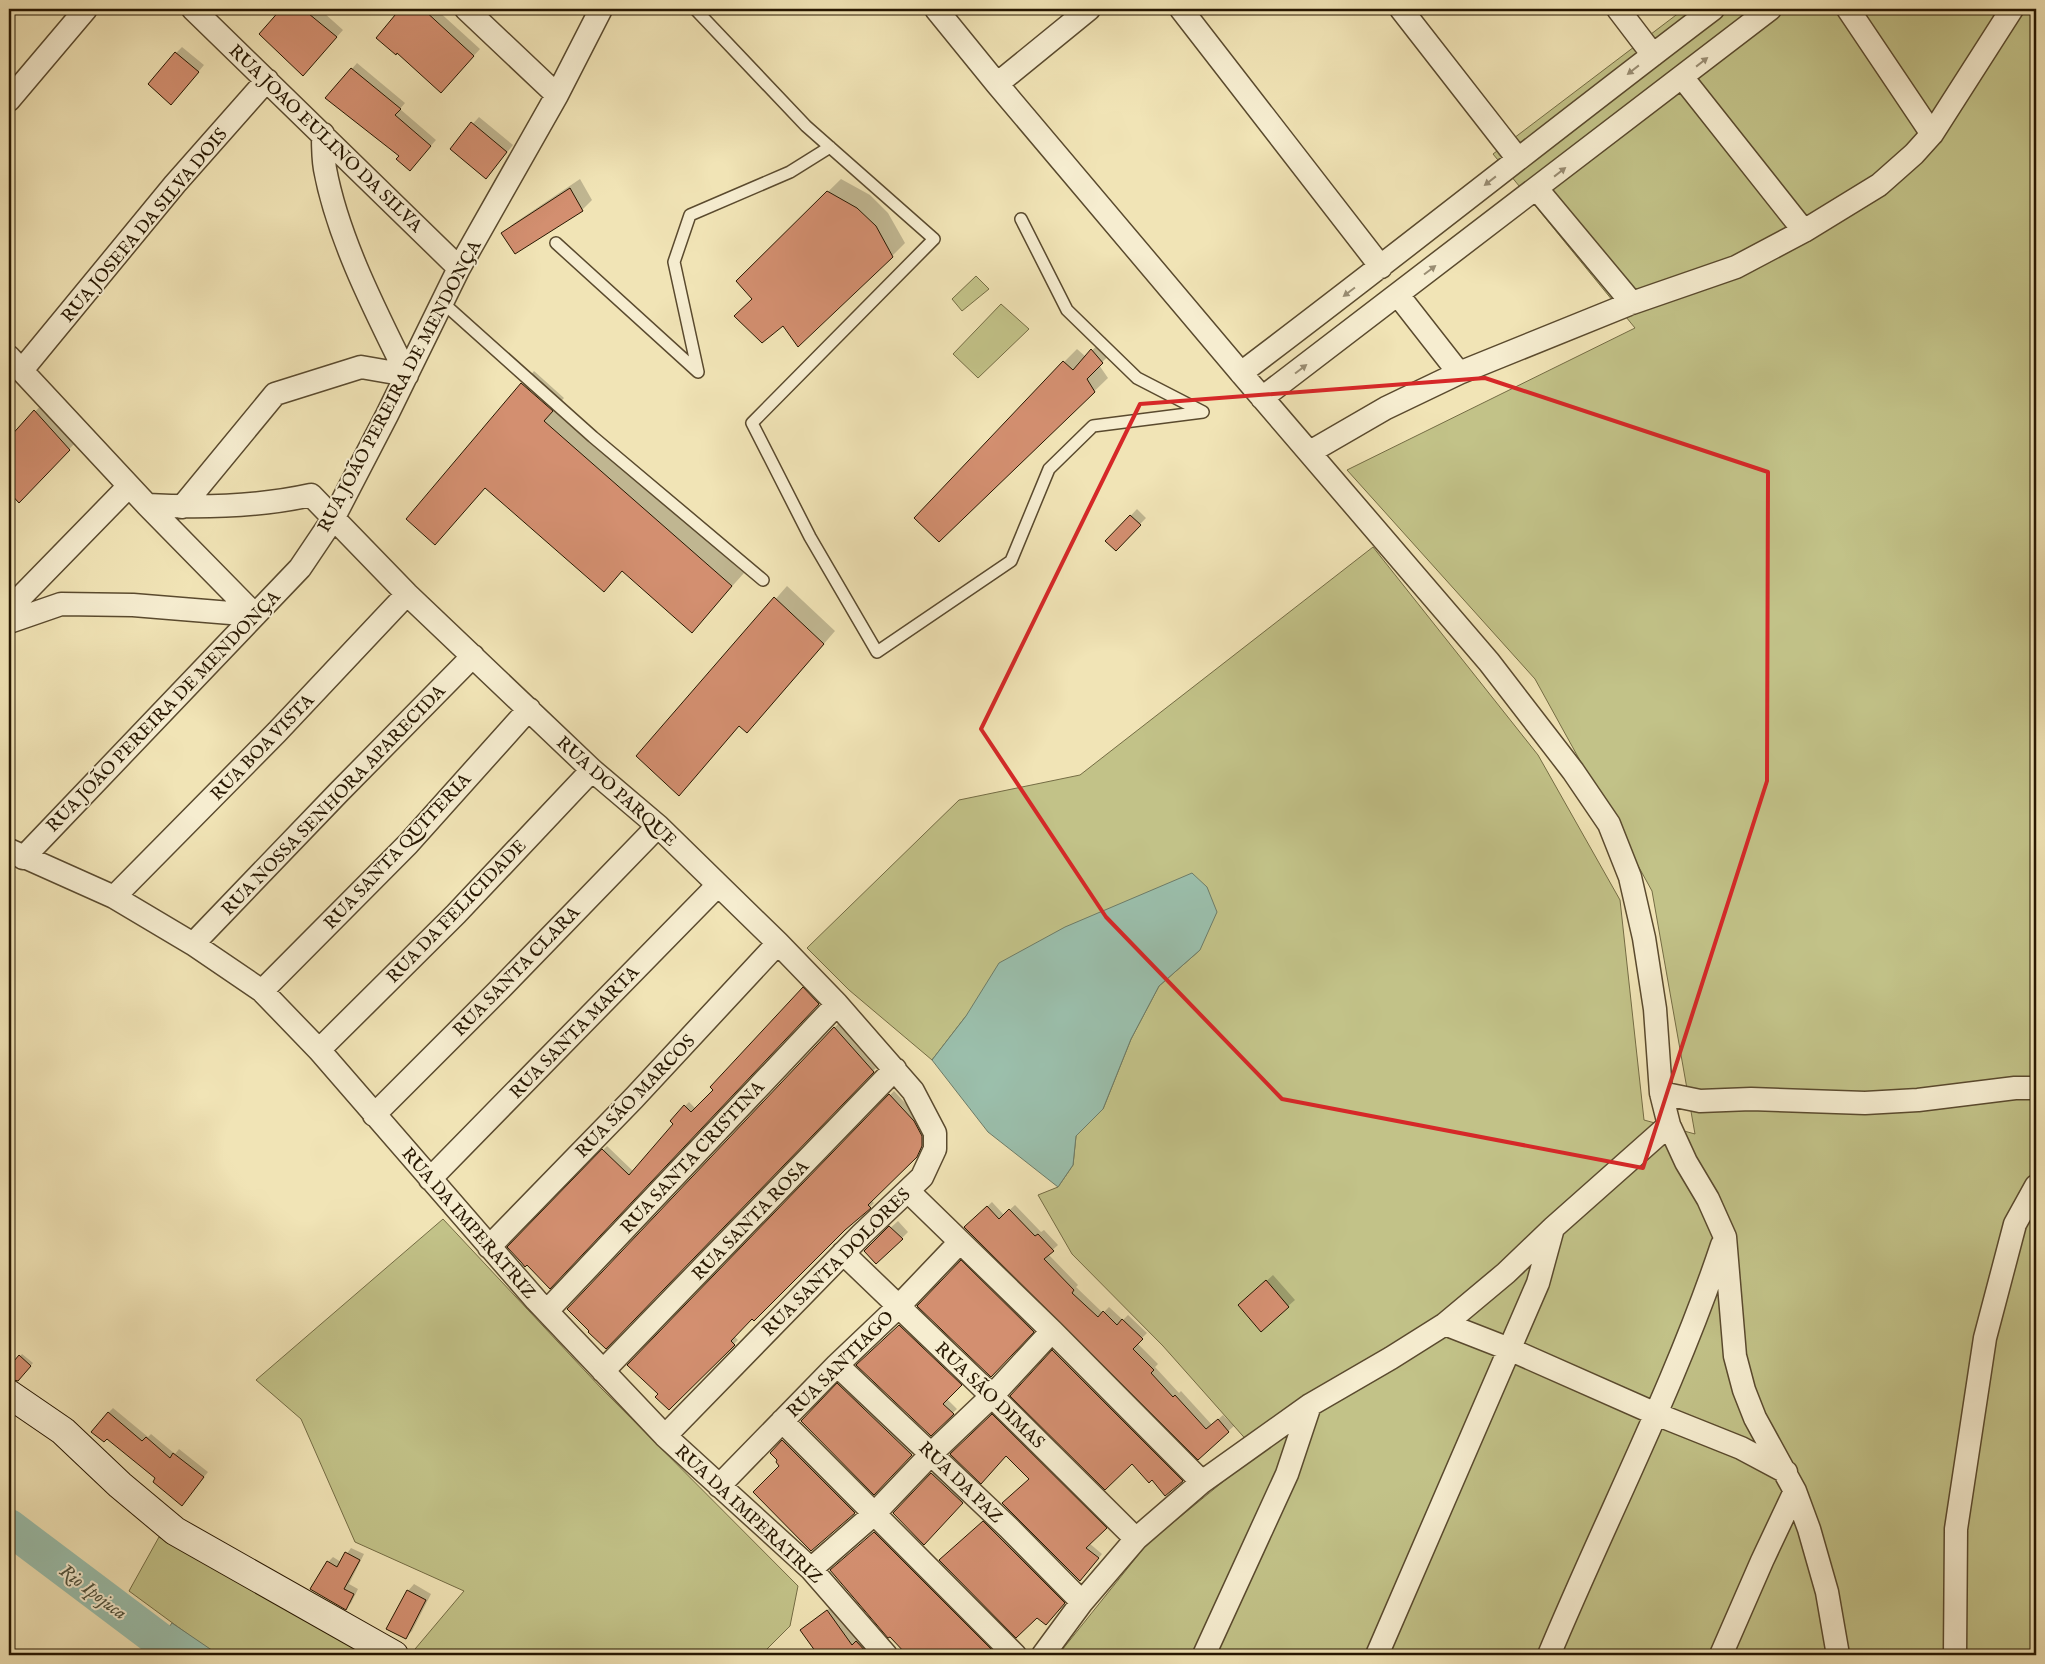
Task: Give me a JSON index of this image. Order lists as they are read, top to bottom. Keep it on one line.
{"streets":{"street":["RUA JOAO EULINO DA SILVA","RUA JOSEFA DA SILVA DOIS","RUA JOÃO PEREIRA DE MENDONÇA","RUA BOA VISTA","RUA DO PARQUE","RUA NOSSA SENHORA APARECIDA","RUA SANTA QUITERIA","RUA DA FELICIDADE","RUA SANTA CLARA","RUA SANTA MARTA","RUA SÃO MARCOS","RUA SANTA CRISTINA","RUA SANTA ROSA","RUA DA IMPERATRIZ","RUA SANTA DOLORES","RUA SANTIAGO","RUA SÃO DIMAS","RUA DA PAZ"]},"crossings":[["RUA JOAO EULINO DA SILVA","RUA JOSEFA DA SILVA DOIS"],["RUA JOAO EULINO DA SILVA","RUA JOÃO PEREIRA DE MENDONÇA"],["RUA JOÃO PEREIRA DE MENDONÇA","RUA DO PARQUE"],["RUA JOÃO PEREIRA DE MENDONÇA","RUA DA IMPERATRIZ"],["RUA BOA VISTA","RUA DO PARQUE"],["RUA BOA VISTA","RUA DA IMPERATRIZ"],["RUA DO PARQUE","RUA NOSSA SENHORA APARECIDA"],["RUA DO PARQUE","RUA SANTA QUITERIA"],["RUA DO PARQUE","RUA DA FELICIDADE"],["RUA DO PARQUE","RUA SANTA CLARA"],["RUA DO PARQUE","RUA SANTA MARTA"],["RUA DO PARQUE","RUA SÃO MARCOS"],["RUA DO PARQUE","RUA SANTA CRISTINA"],["RUA DO PARQUE","RUA SANTA ROSA"],["RUA DO PARQUE","RUA SANTA DOLORES"],["RUA NOSSA SENHORA APARECIDA","RUA DA IMPERATRIZ"],["RUA SANTA QUITERIA","RUA DA IMPERATRIZ"],["RUA DA FELICIDADE","RUA DA IMPERATRIZ"],["RUA SANTA CLARA","RUA DA IMPERATRIZ"],["RUA SANTA MARTA","RUA DA IMPERATRIZ"],["RUA SÃO MARCOS","RUA DA IMPERATRIZ"],["RUA SANTA CRISTINA","RUA DA IMPERATRIZ"],["RUA SANTA ROSA","RUA DA IMPERATRIZ"],["RUA SANTA ROSA","RUA SANTA DOLORES"],["RUA DA IMPERATRIZ","RUA SANTA DOLORES"],["RUA DA IMPERATRIZ","RUA SANTIAGO"],["RUA SANTA DOLORES","RUA SÃO DIMAS"],["RUA SANTIAGO","RUA SÃO DIMAS"],["RUA SANTIAGO","RUA DA PAZ"]],"water":["Rio Ipojuca"]}
